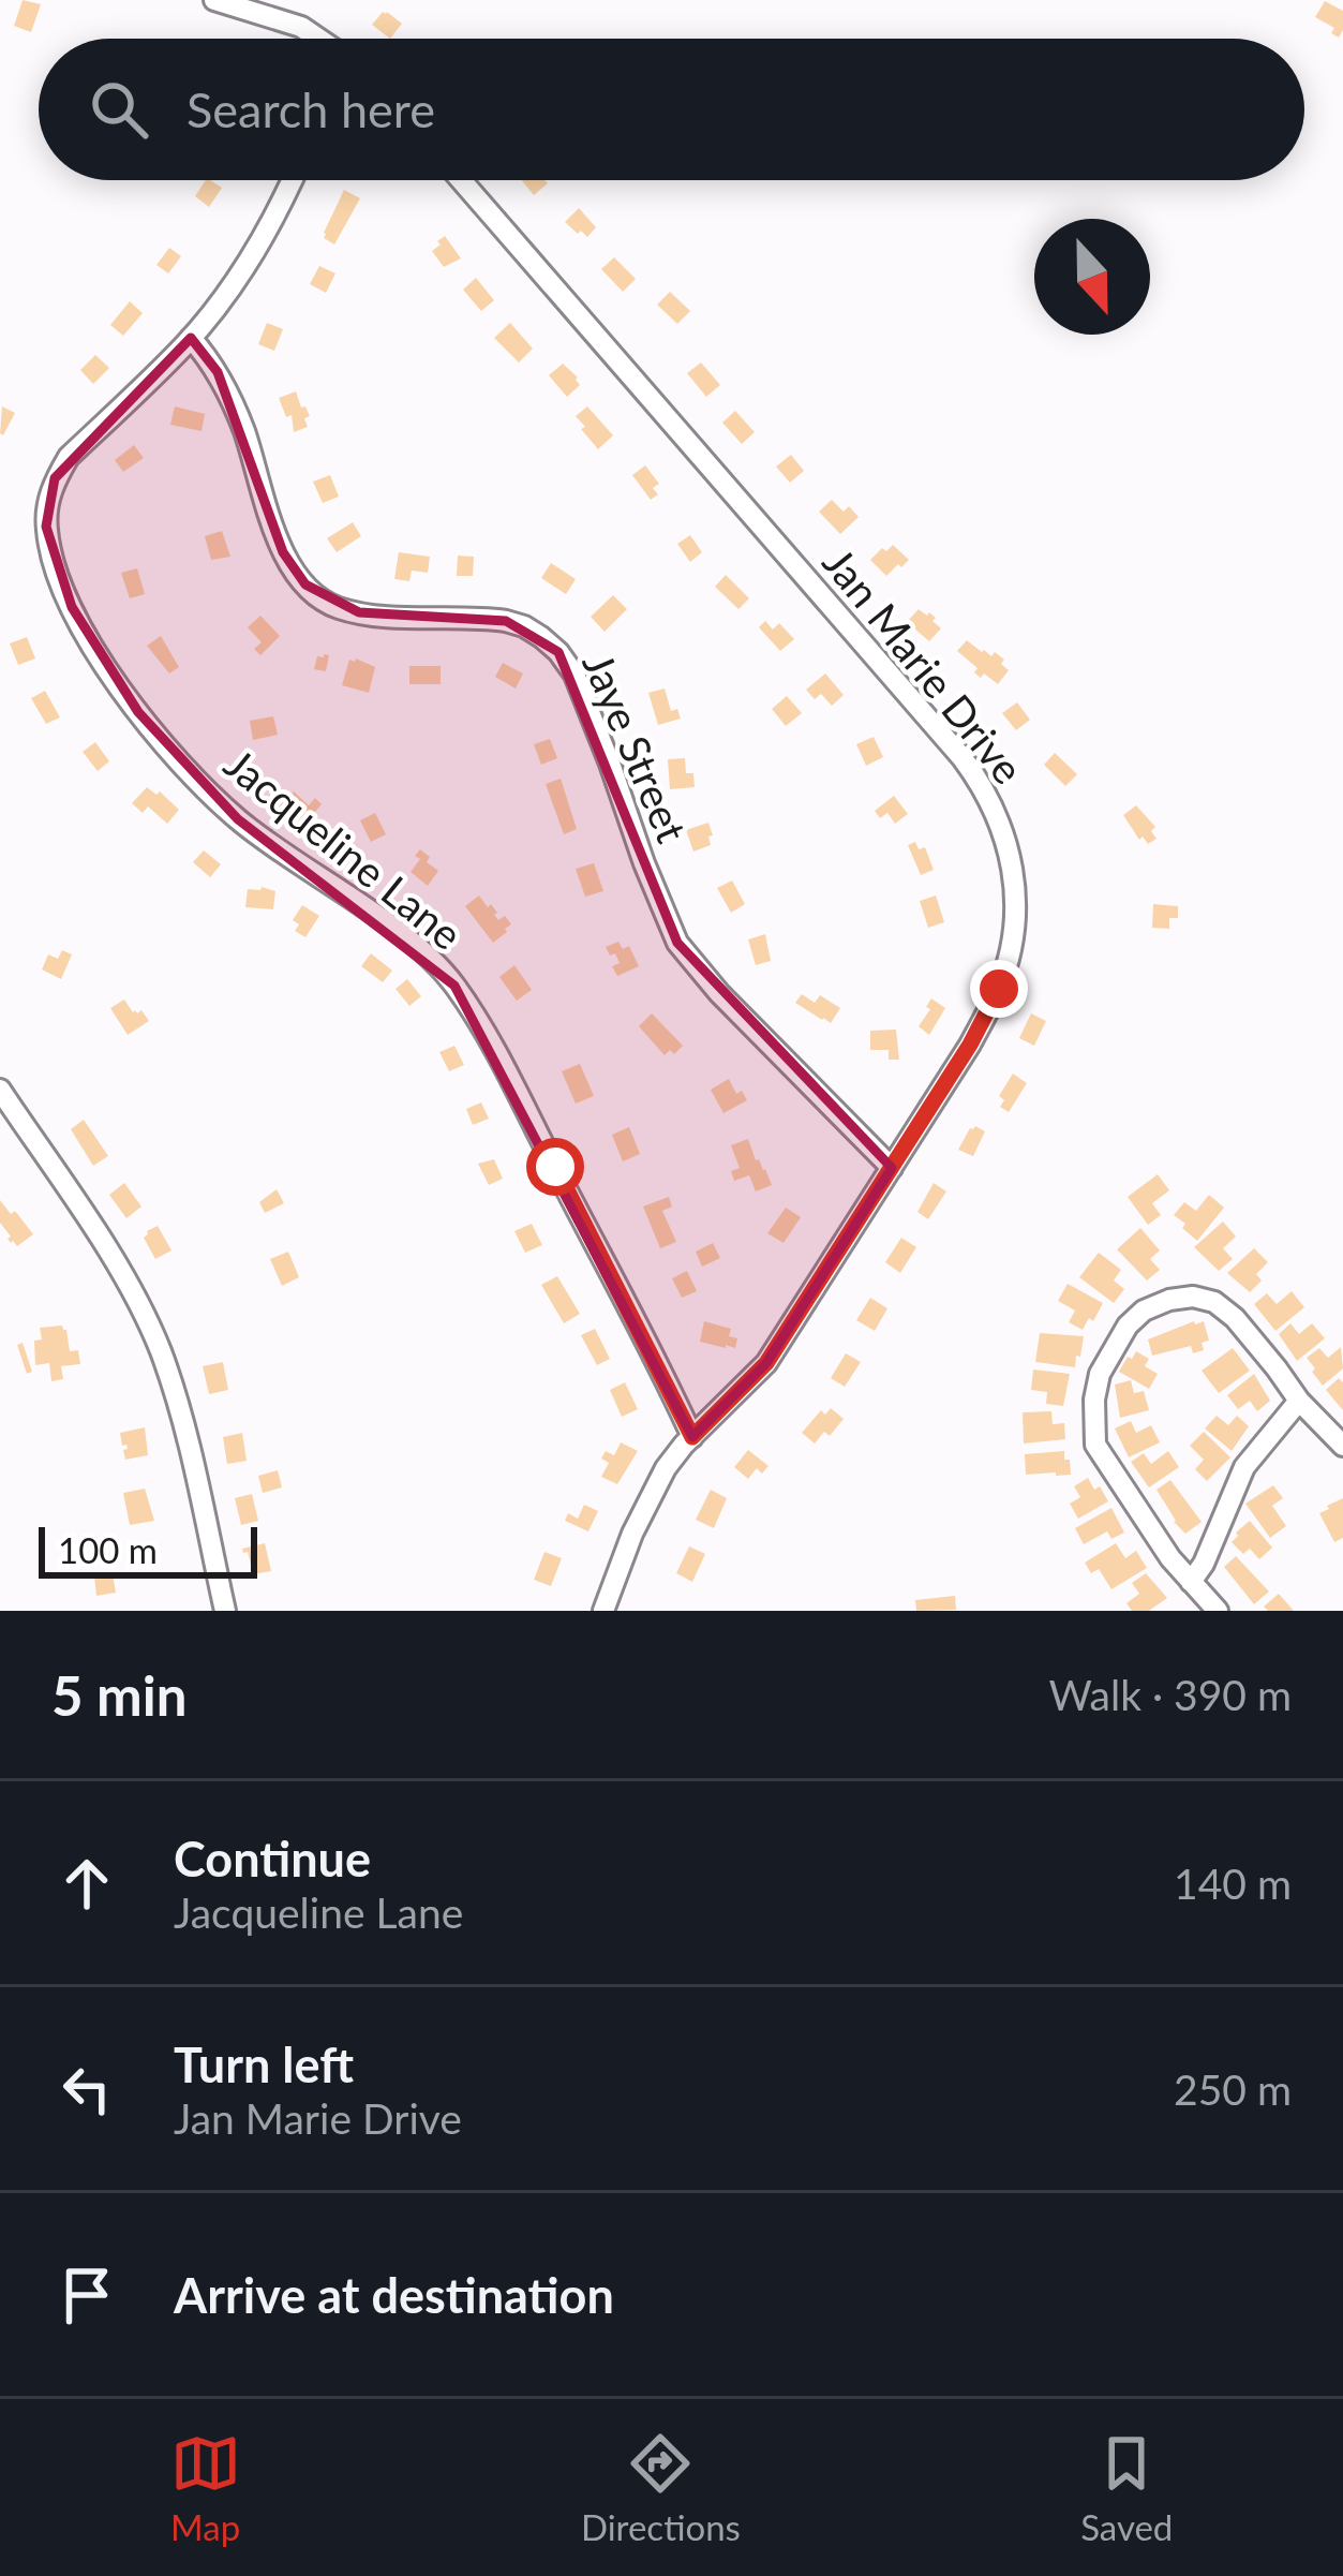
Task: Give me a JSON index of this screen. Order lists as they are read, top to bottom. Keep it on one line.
{"streets":{"street":["Jan Marie Drive","Jaye Street","Jacqueline Lane"]},"crossings":[["Jan Marie Drive","Jaye Street"],["Jan Marie Drive","Jacqueline Lane"],["Jaye Street","Jacqueline Lane"]],"scale_bar":"100 m","north":"bottom","page":{"search":"Search here","scale":"100 m","heading":["5 min","Walk · 390 m"],"list":[["Continue","Jacqueline Lane","140 m"],["Turn left","Jan Marie Drive","250 m"],"Arrive at destination"],"nav":["Map","Directions","Saved"]}}
